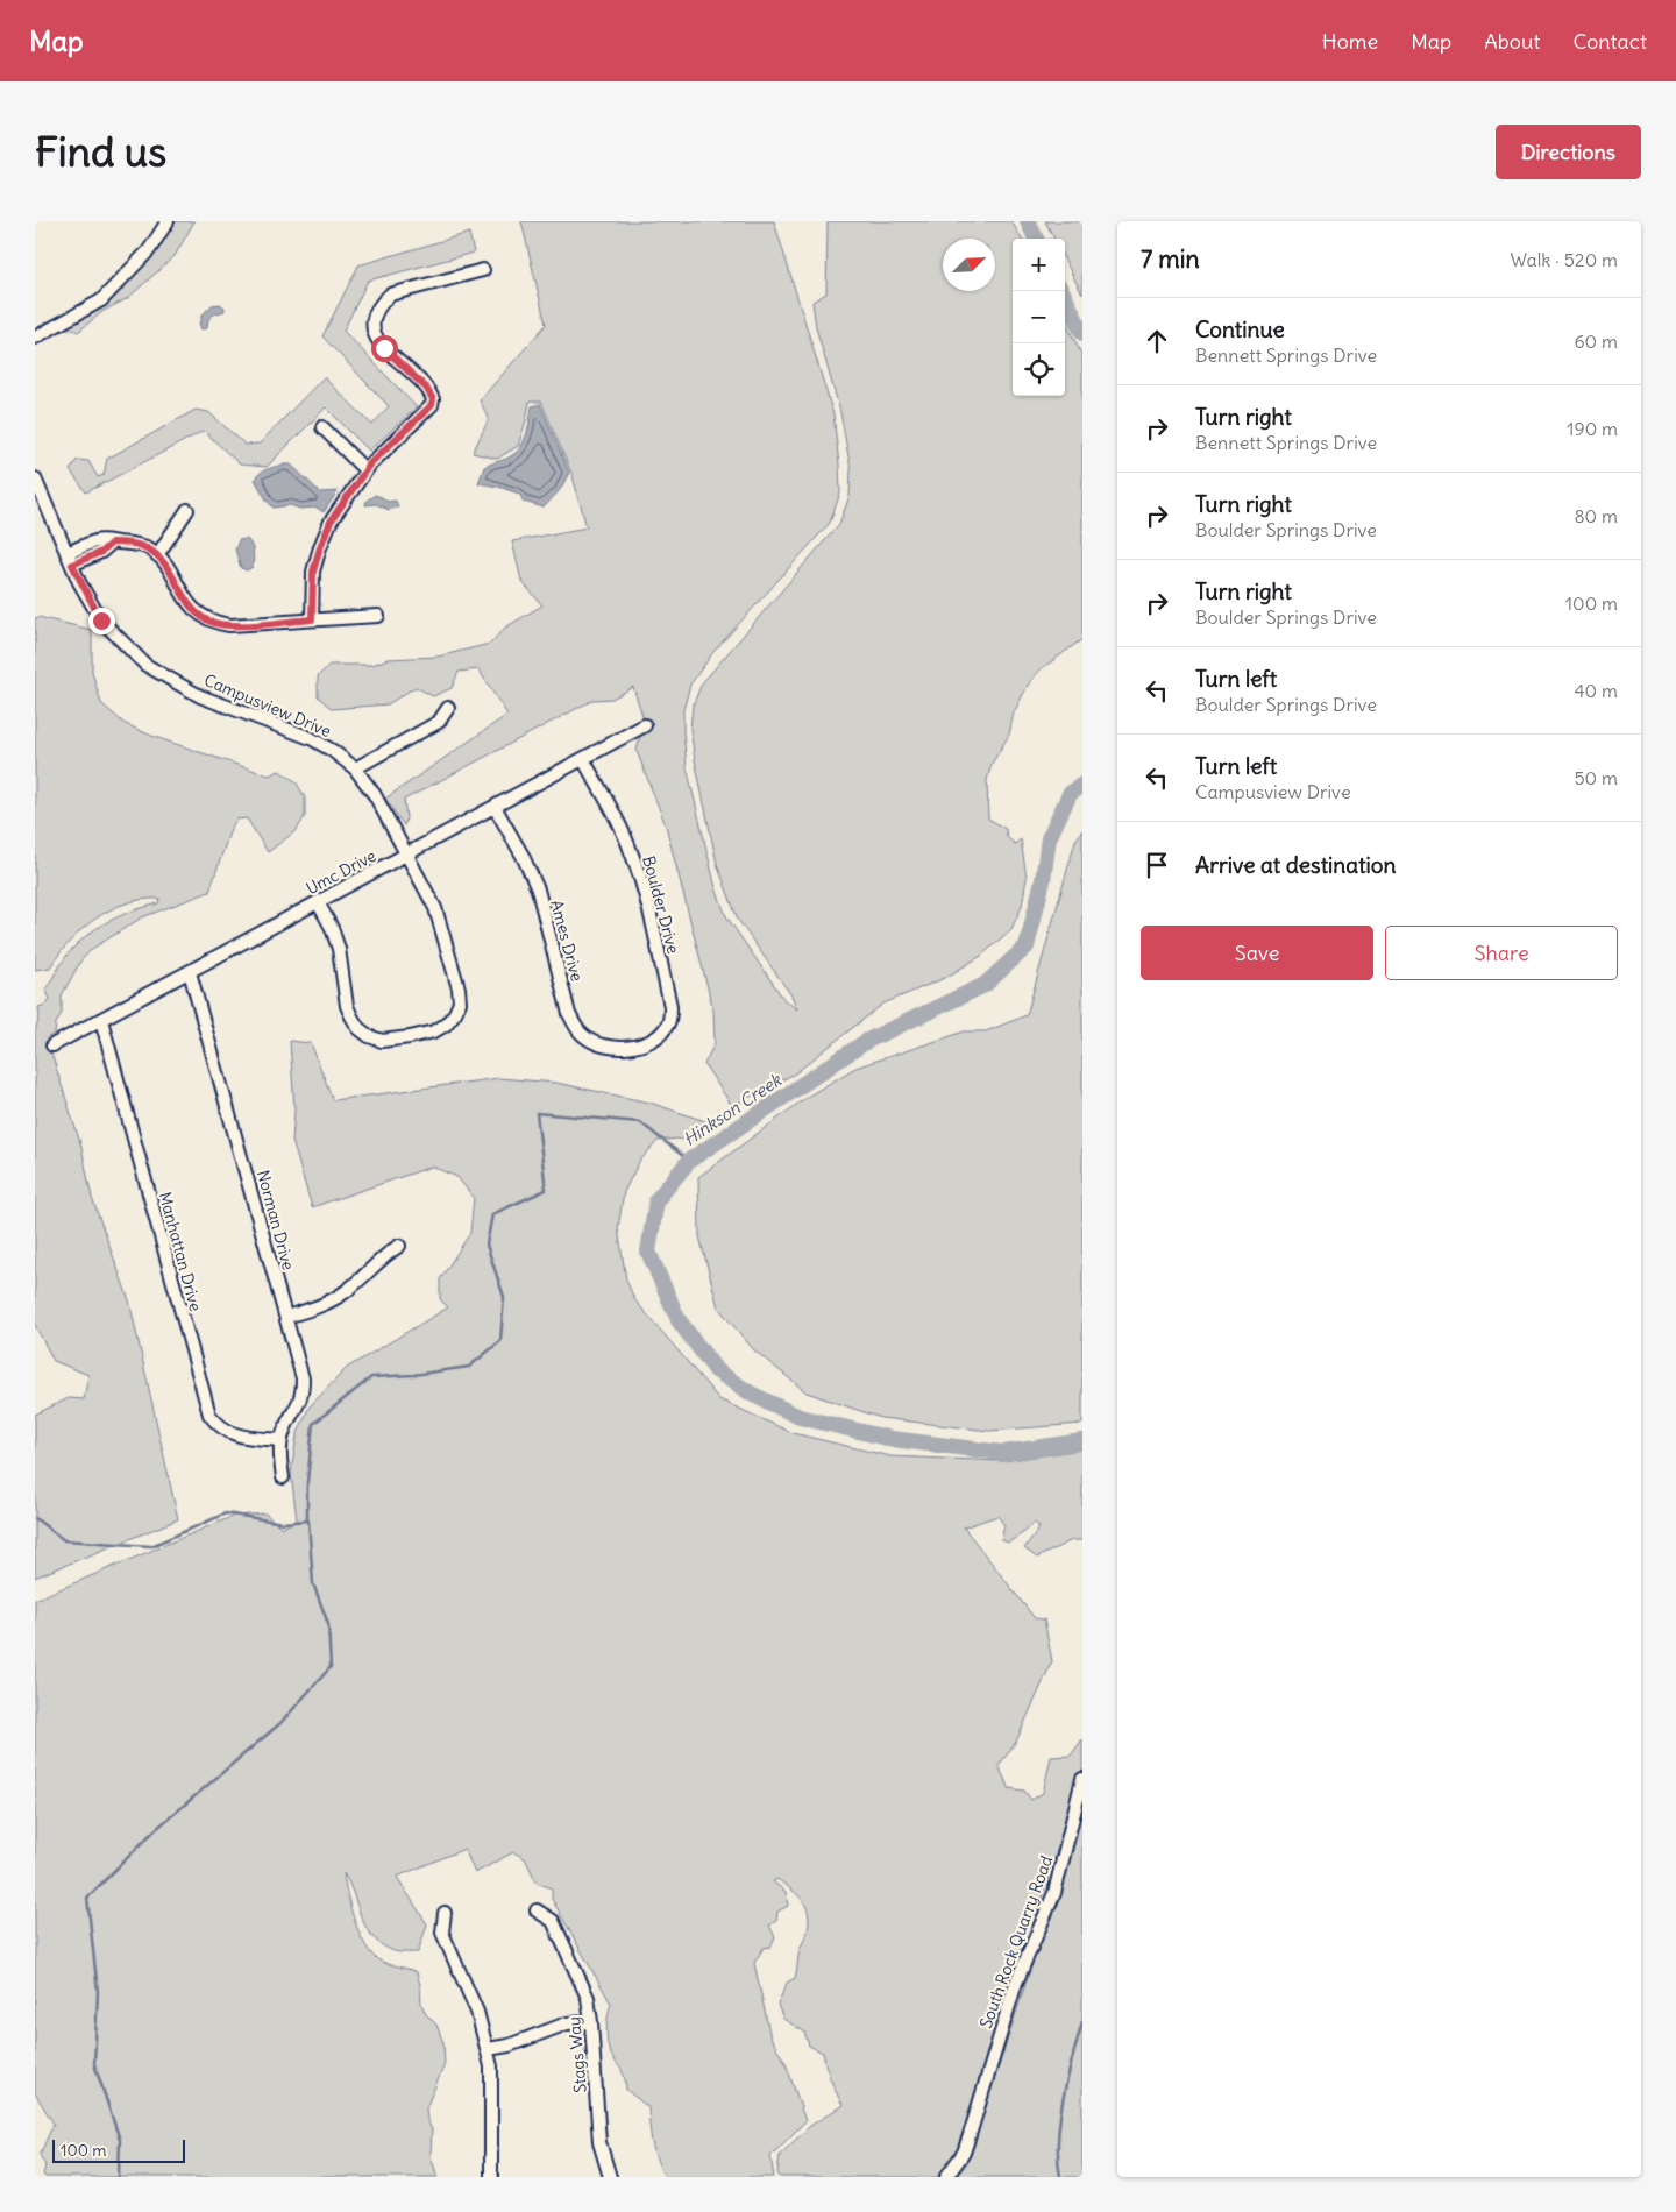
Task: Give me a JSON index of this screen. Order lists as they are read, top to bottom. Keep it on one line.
{"streets":{"street":["Campusview Drive","Umc Drive","Boulder Drive","Ames Drive","Norman Drive","Manhattan Drive","South Rock Quarry Road","Stags Way"]},"crossings":[["Campusview Drive","Umc Drive"],["Umc Drive","Boulder Drive"],["Umc Drive","Ames Drive"],["Umc Drive","Norman Drive"],["Umc Drive","Manhattan Drive"],["Boulder Drive","Ames Drive"],["Norman Drive","Manhattan Drive"]],"water":["Hinkson Creek"],"scale_bar":"100 m","north":"top right","page":{"header":"Map","nav":["Home","Map","About","Contact"],"buttons":["Directions",["Save","Share"]],"title":"Find us","heading":["7 min","Walk · 520 m"],"map_buttons":["+","−"],"list":[["Continue","Bennett Springs Drive","60 m"],["Turn right","Bennett Springs Drive","190 m"],["Turn right","Boulder Springs Drive","80 m"],["Turn right","Boulder Springs Drive","100 m"],["Turn left","Boulder Springs Drive","40 m"],["Turn left","Campusview Drive","50 m"],"Arrive at destination"],"scale":"100 m"}}
